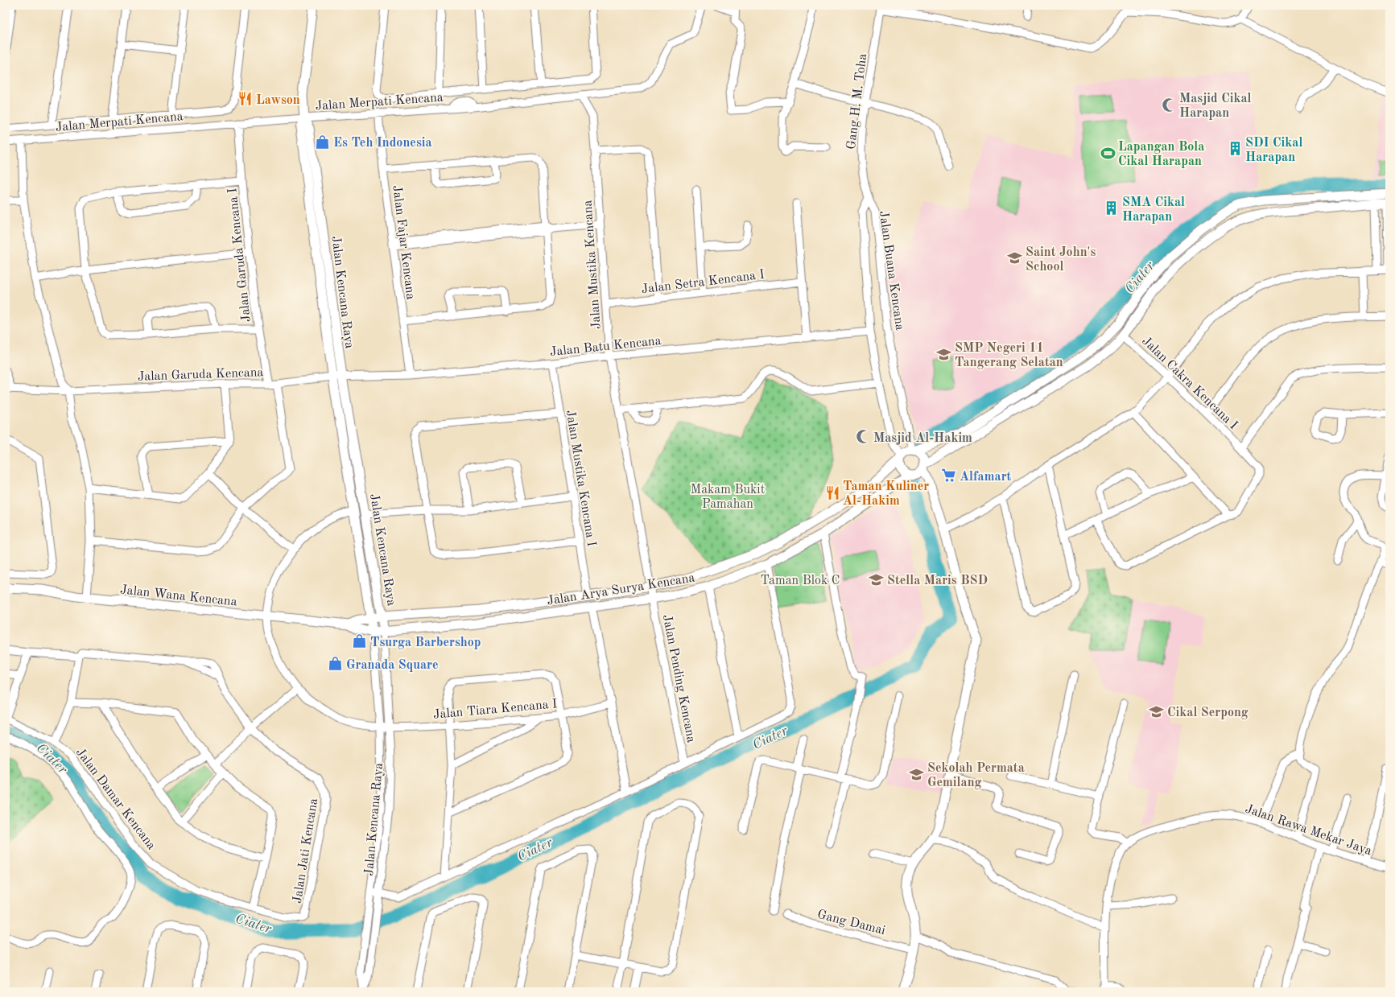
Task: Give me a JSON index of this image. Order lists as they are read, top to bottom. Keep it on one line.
{"streets":{"street":["Jalan Merpati Kencana","Gang H. M. Toha","Jalan Fajar Kencana","Jalan Garuda Kencana I","Jalan Mustika Kencana","Jalan Buana Kencana","Jalan Setra Kencana I","Jalan Kencana Raya","Jalan Batu Kencana","Jalan Garuda Kencana","Jalan Cakra Kencana I","Jalan Mustika Kencana I","Jalan Arya Surya Kencana","Jalan Wana Kencana","Jalan Pending Kencana","Jalan Tiara Kencana I","Jalan Damar Kencana","Jalan Rawa Mekar Jaya","Jalan Jati Kencana","Gang Damai"]},"crossings":[["Jalan Merpati Kencana","Jalan Fajar Kencana"],["Jalan Merpati Kencana","Jalan Garuda Kencana I"],["Jalan Merpati Kencana","Jalan Mustika Kencana"],["Jalan Merpati Kencana","Jalan Kencana Raya"],["Gang H. M. Toha","Jalan Buana Kencana"],["Jalan Fajar Kencana","Jalan Batu Kencana"],["Jalan Garuda Kencana I","Jalan Garuda Kencana"],["Jalan Mustika Kencana","Jalan Setra Kencana I"],["Jalan Mustika Kencana","Jalan Batu Kencana"],["Jalan Mustika Kencana","Jalan Arya Surya Kencana"],["Jalan Mustika Kencana","Jalan Pending Kencana"],["Jalan Buana Kencana","Jalan Batu Kencana"],["Jalan Buana Kencana","Jalan Arya Surya Kencana"],["Jalan Kencana Raya","Jalan Batu Kencana"],["Jalan Kencana Raya","Jalan Garuda Kencana"],["Jalan Kencana Raya","Jalan Arya Surya Kencana"],["Jalan Kencana Raya","Jalan Wana Kencana"],["Jalan Kencana Raya","Jalan Tiara Kencana I"],["Jalan Batu Kencana","Jalan Garuda Kencana"],["Jalan Batu Kencana","Jalan Mustika Kencana I"],["Jalan Mustika Kencana I","Jalan Arya Surya Kencana"],["Jalan Arya Surya Kencana","Jalan Wana Kencana"],["Jalan Arya Surya Kencana","Jalan Pending Kencana"],["Jalan Wana Kencana","Jalan Tiara Kencana I"],["Jalan Damar Kencana","Jalan Jati Kencana"]],"water":["Ciater"],"parks":["Makam Bukit Pamahan","Taman Blok C"],"places":{"restaurant":["Lawson","Taman Kuliner Al-Hakim"],"mosque":["Masjid Cikal Harapan","Masjid Al-Hakim"],"shop":["Es Teh Indonesia","Tsurga Barbershop","Granada Square"],"building":["SDI Cikal Harapan","SMA Cikal Harapan"],"sports":["Lapangan Bola Cikal Harapan"],"school or university":["Saint John's School","SMP Negeri 11 Tangerang Selatan","Stella Maris BSD","Cikal Serpong","Sekolah Permata Gemilang"],"supermarket":["Alfamart"]}}
